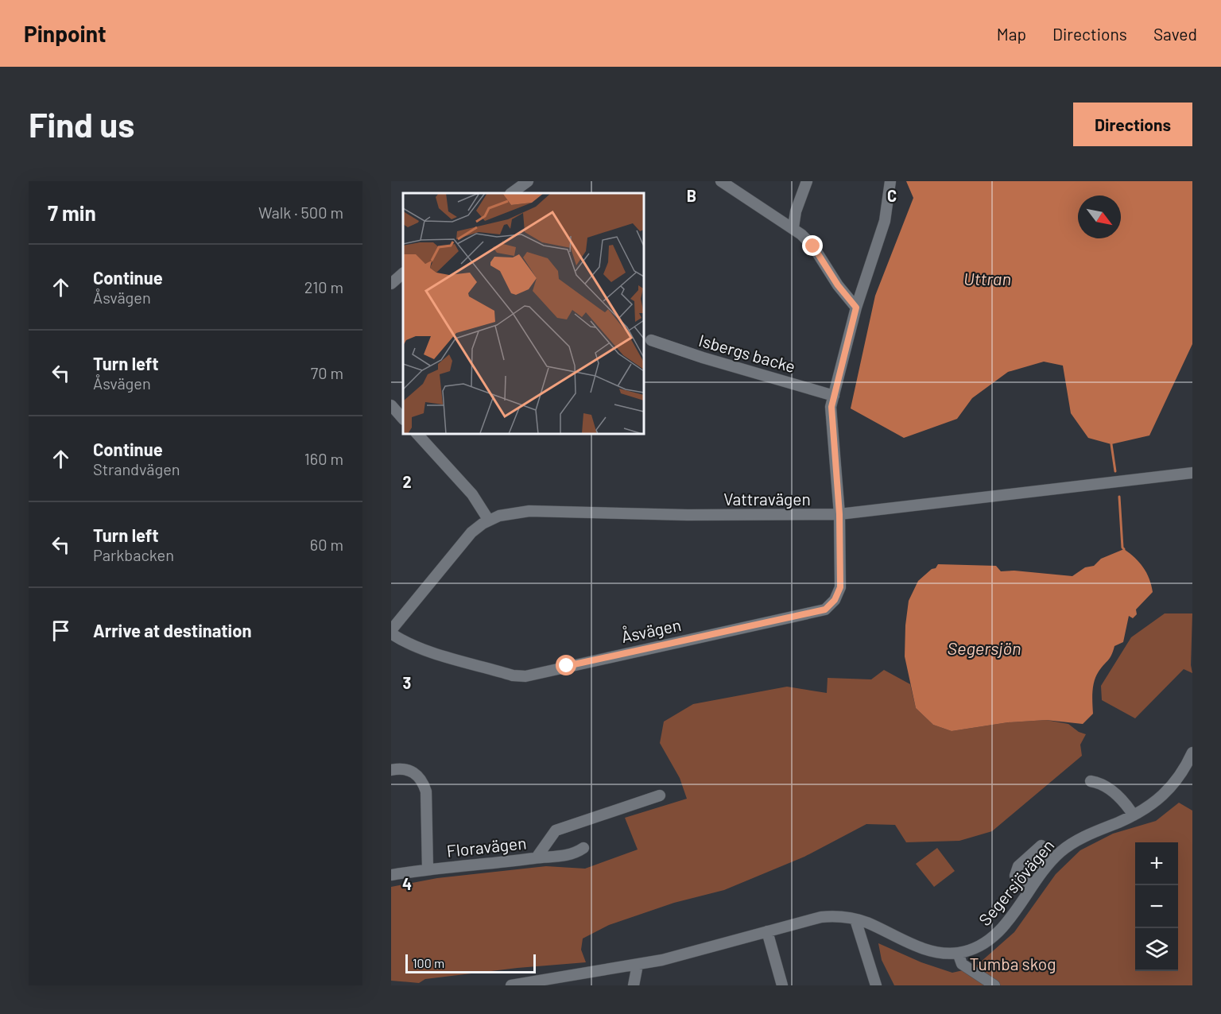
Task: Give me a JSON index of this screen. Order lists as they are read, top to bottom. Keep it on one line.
{"streets":{"street":["Isbergs backe","Vattravägen","Åsvägen","Floravägen","Segersjövägen"]},"crossings":[["Isbergs backe","Åsvägen"],["Vattravägen","Åsvägen"]],"water":["Uttran","Segersjön"],"parks":["Tumba skog"],"scale_bar":"100 m","north":"bottom right","page":{"header":"Pinpoint","nav":["Map","Directions","Saved"],"buttons":"Directions","title":"Find us","heading":["7 min","Walk · 500 m"],"list":[["Continue","Åsvägen","210 m"],["Turn left","Åsvägen","70 m"],["Continue","Strandvägen","160 m"],["Turn left","Parkbacken","60 m"],"Arrive at destination"],"map_buttons":["+","−"],"scale":"100 m"},"grid":{"columns":["B","C"],"rows":["2","3","4"]}}
